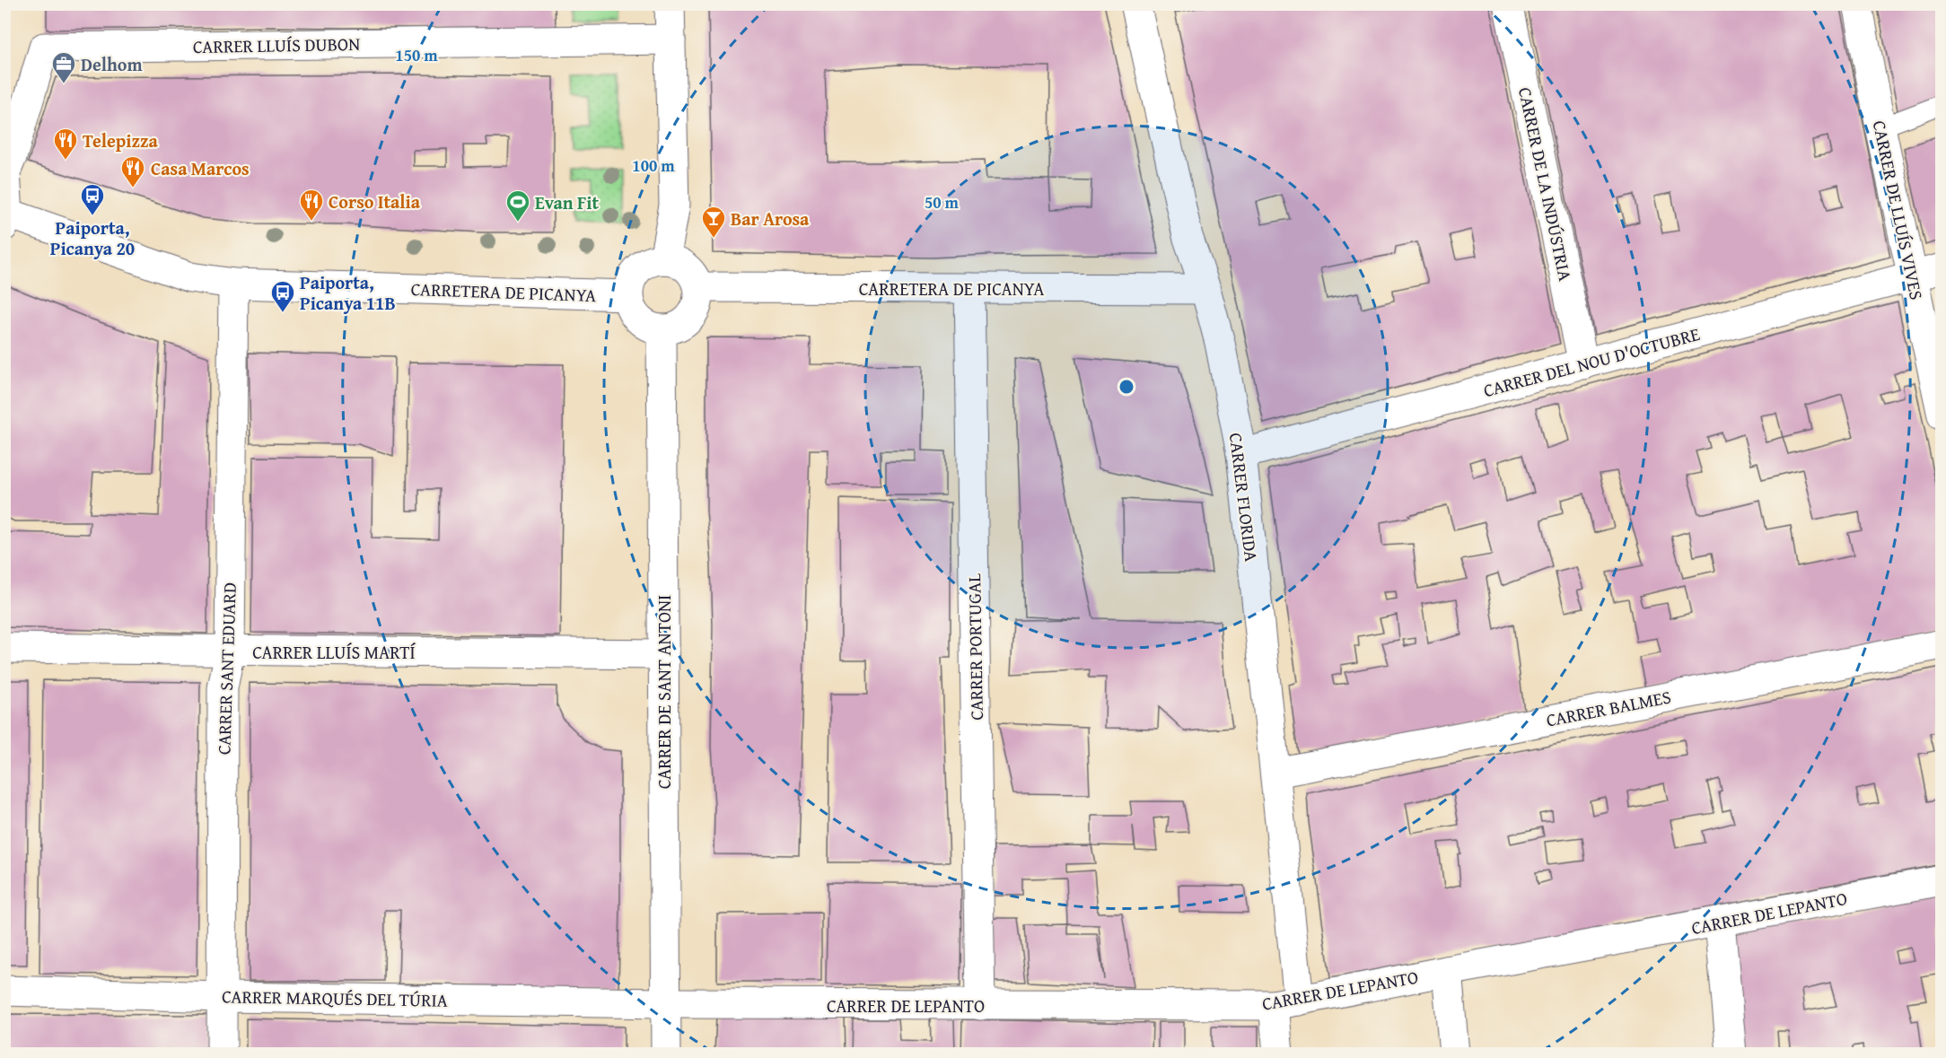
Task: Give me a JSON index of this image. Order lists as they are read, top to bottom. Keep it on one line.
{"streets":{"street":["CARRER LLUÍS DUBON","CARRER DE LA INDÚSTRIA","CARRER DE LLUÍS VIVES","CARRETERA DE PICANYA","CARRER DEL NOU D'OCTUBRE","CARRER FLORIDA","CARRER PORTUGAL","CARRER LLUÍS MARTÍ","CARRER SANT EDUARD","CARRER DE SANT ANTONI","CARRER BALMES","CARRER DE LEPANTO","CARRER MARQUÉS DEL TÚRIA"]},"crossings":[["CARRER LLUÍS DUBON","CARRETERA DE PICANYA"],["CARRER DE LA INDÚSTRIA","CARRER DEL NOU D'OCTUBRE"],["CARRER DE LLUÍS VIVES","CARRER DEL NOU D'OCTUBRE"],["CARRETERA DE PICANYA","CARRER FLORIDA"],["CARRETERA DE PICANYA","CARRER PORTUGAL"],["CARRETERA DE PICANYA","CARRER SANT EDUARD"],["CARRETERA DE PICANYA","CARRER DE SANT ANTONI"],["CARRER DEL NOU D'OCTUBRE","CARRER FLORIDA"],["CARRER FLORIDA","CARRER BALMES"],["CARRER FLORIDA","CARRER DE LEPANTO"],["CARRER PORTUGAL","CARRER DE LEPANTO"],["CARRER LLUÍS MARTÍ","CARRER SANT EDUARD"],["CARRER LLUÍS MARTÍ","CARRER DE SANT ANTONI"],["CARRER SANT EDUARD","CARRER MARQUÉS DEL TÚRIA"],["CARRER DE SANT ANTONI","CARRER DE LEPANTO"],["CARRER DE SANT ANTONI","CARRER MARQUÉS DEL TÚRIA"],["CARRER DE LEPANTO","CARRER MARQUÉS DEL TÚRIA"]],"places":{"office":["Delhom"],"restaurant":["Telepizza","Casa Marcos","Corso Italia"],"bus stop":["Paiporta, Picanya 20","Paiporta, Picanya 11B"],"sports":["Evan Fit"],"bar":["Bar Arosa"]},"rings":["150 m","100 m","50 m"]}
